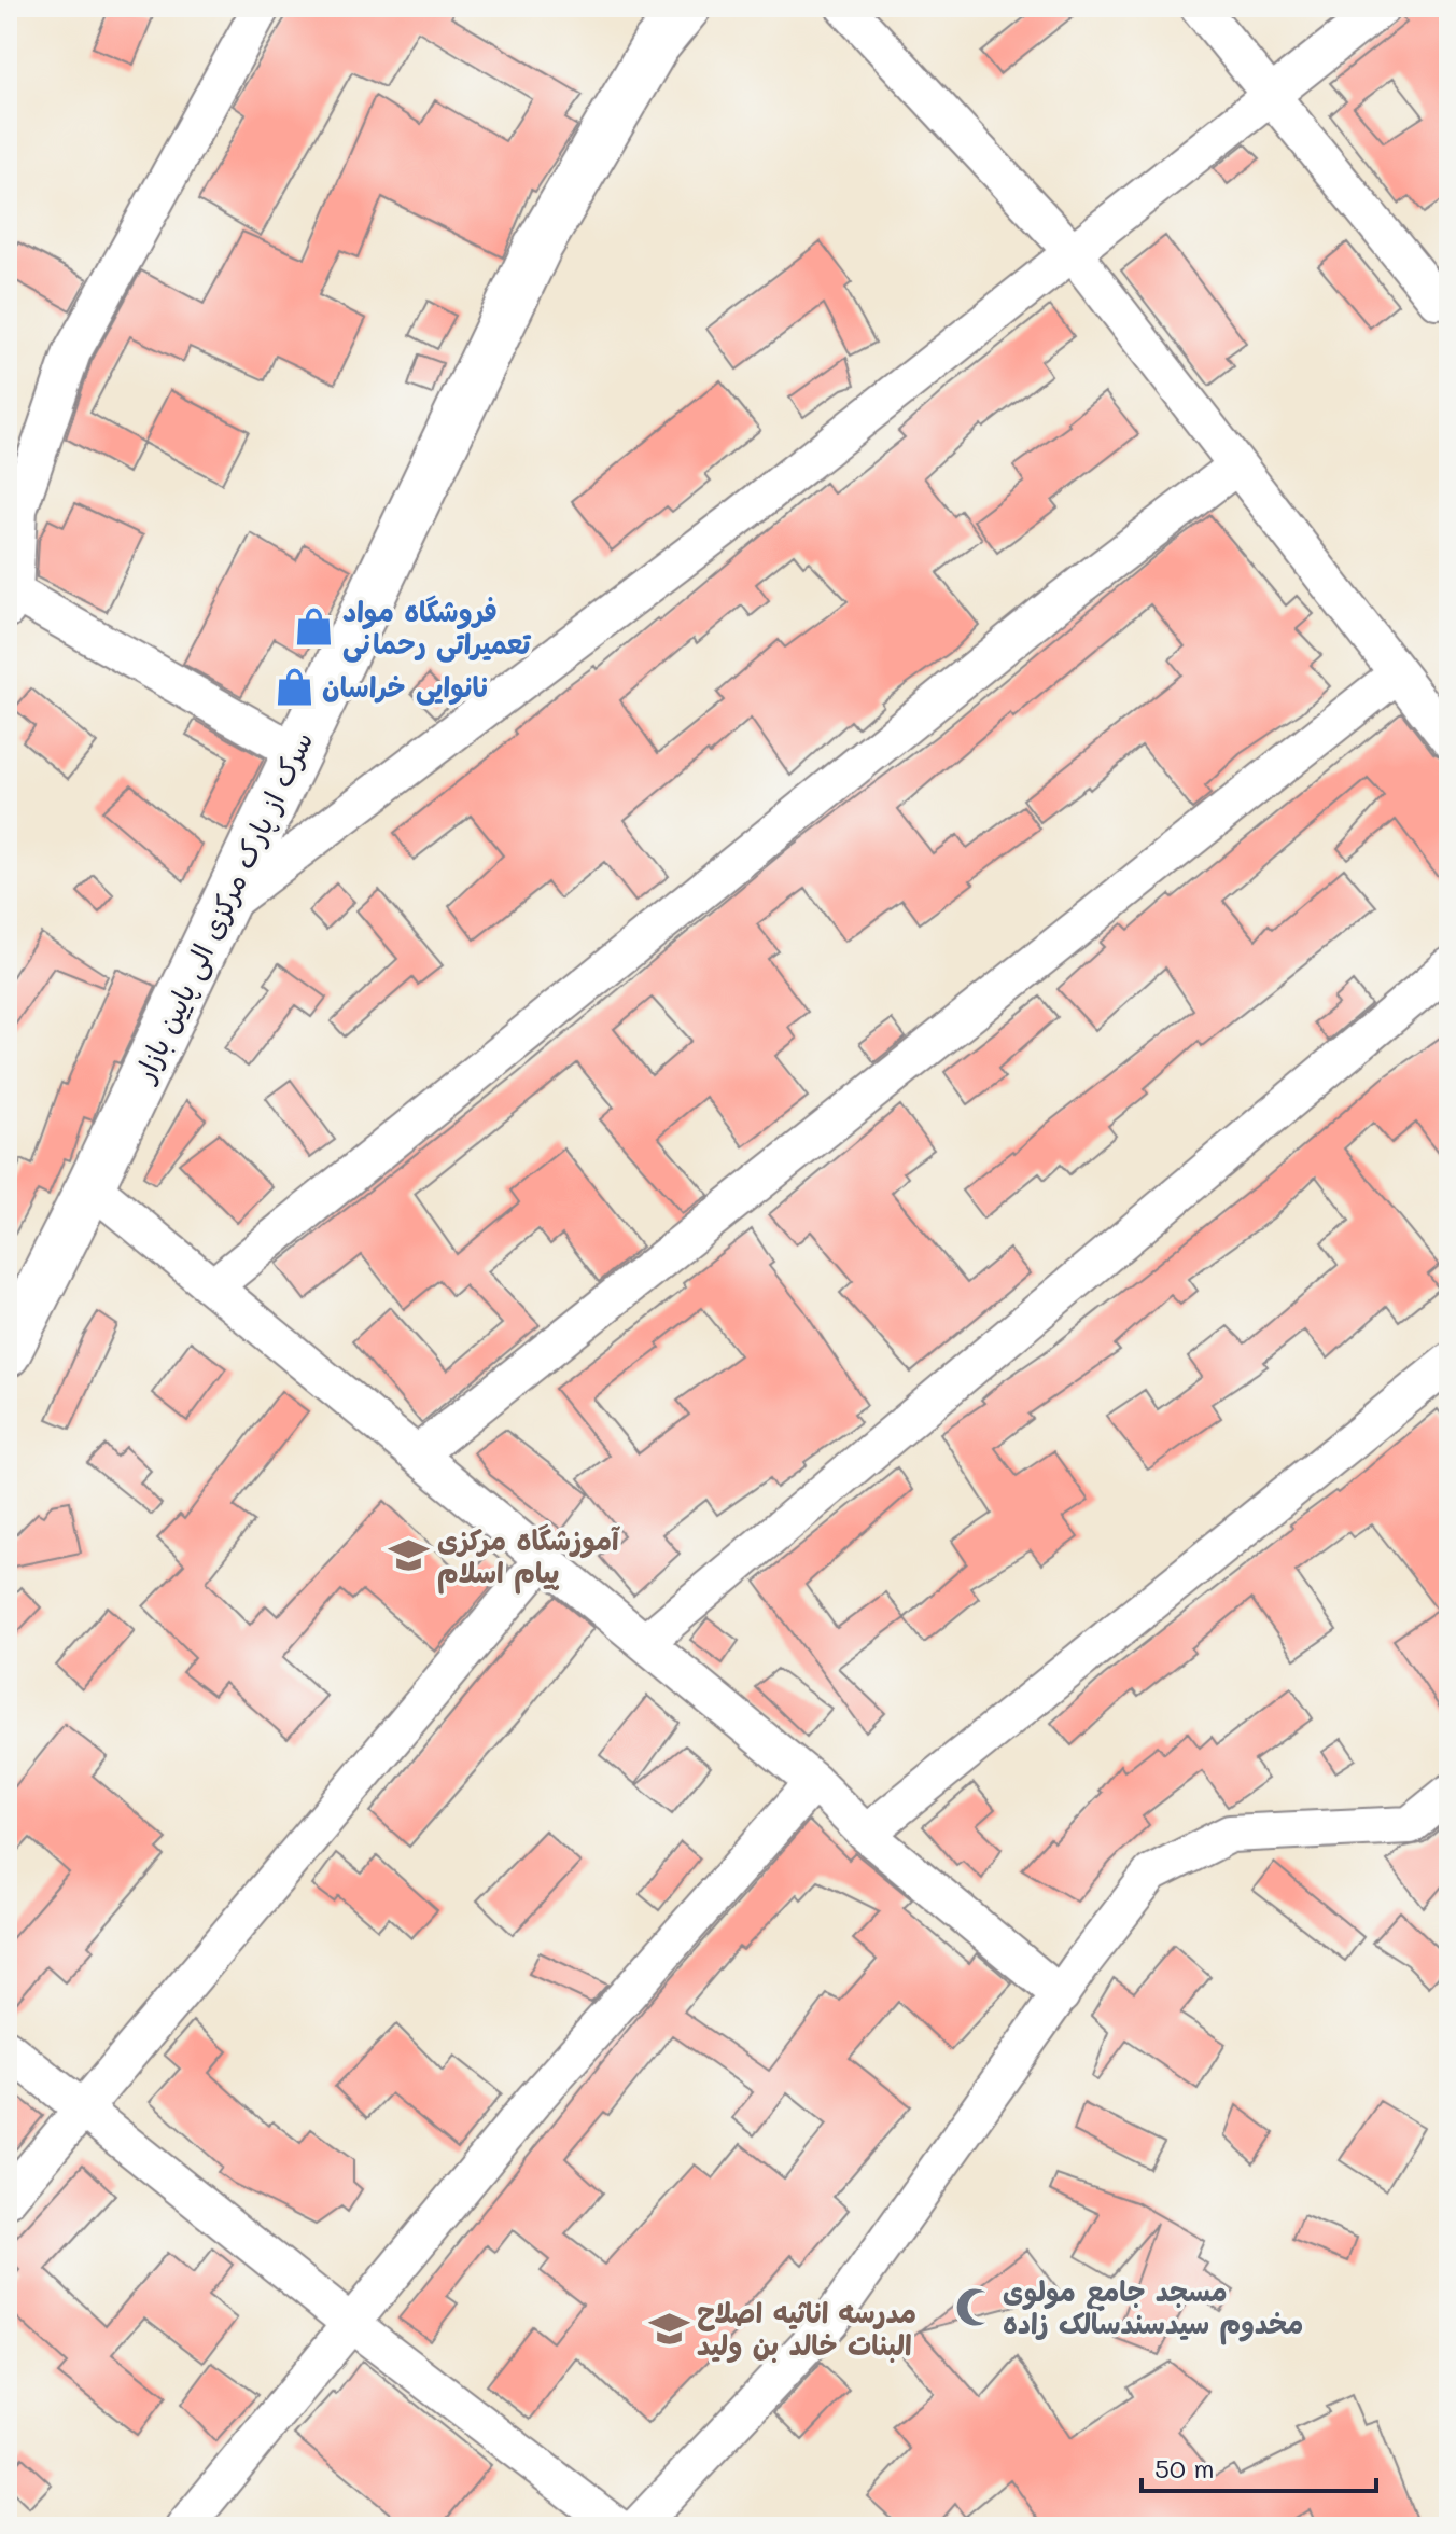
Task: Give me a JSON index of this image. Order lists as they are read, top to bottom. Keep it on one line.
{"streets":{"main road":["سرک از پارک مرکزی الی پایین بازار"]},"places":{"shop":["فروشگاه مواد تعمیراتی رحمانی","نانوایی خراسان"],"school or university":["آموزشگاه مرکزی پیام اسلام","مدرسه اناثیه اصلاح البنات خالد بن ولید"],"mosque":["مسجد جامع مولوی مخدوم سیدسندسالک زاده"]},"scale_bar":"50 m"}
